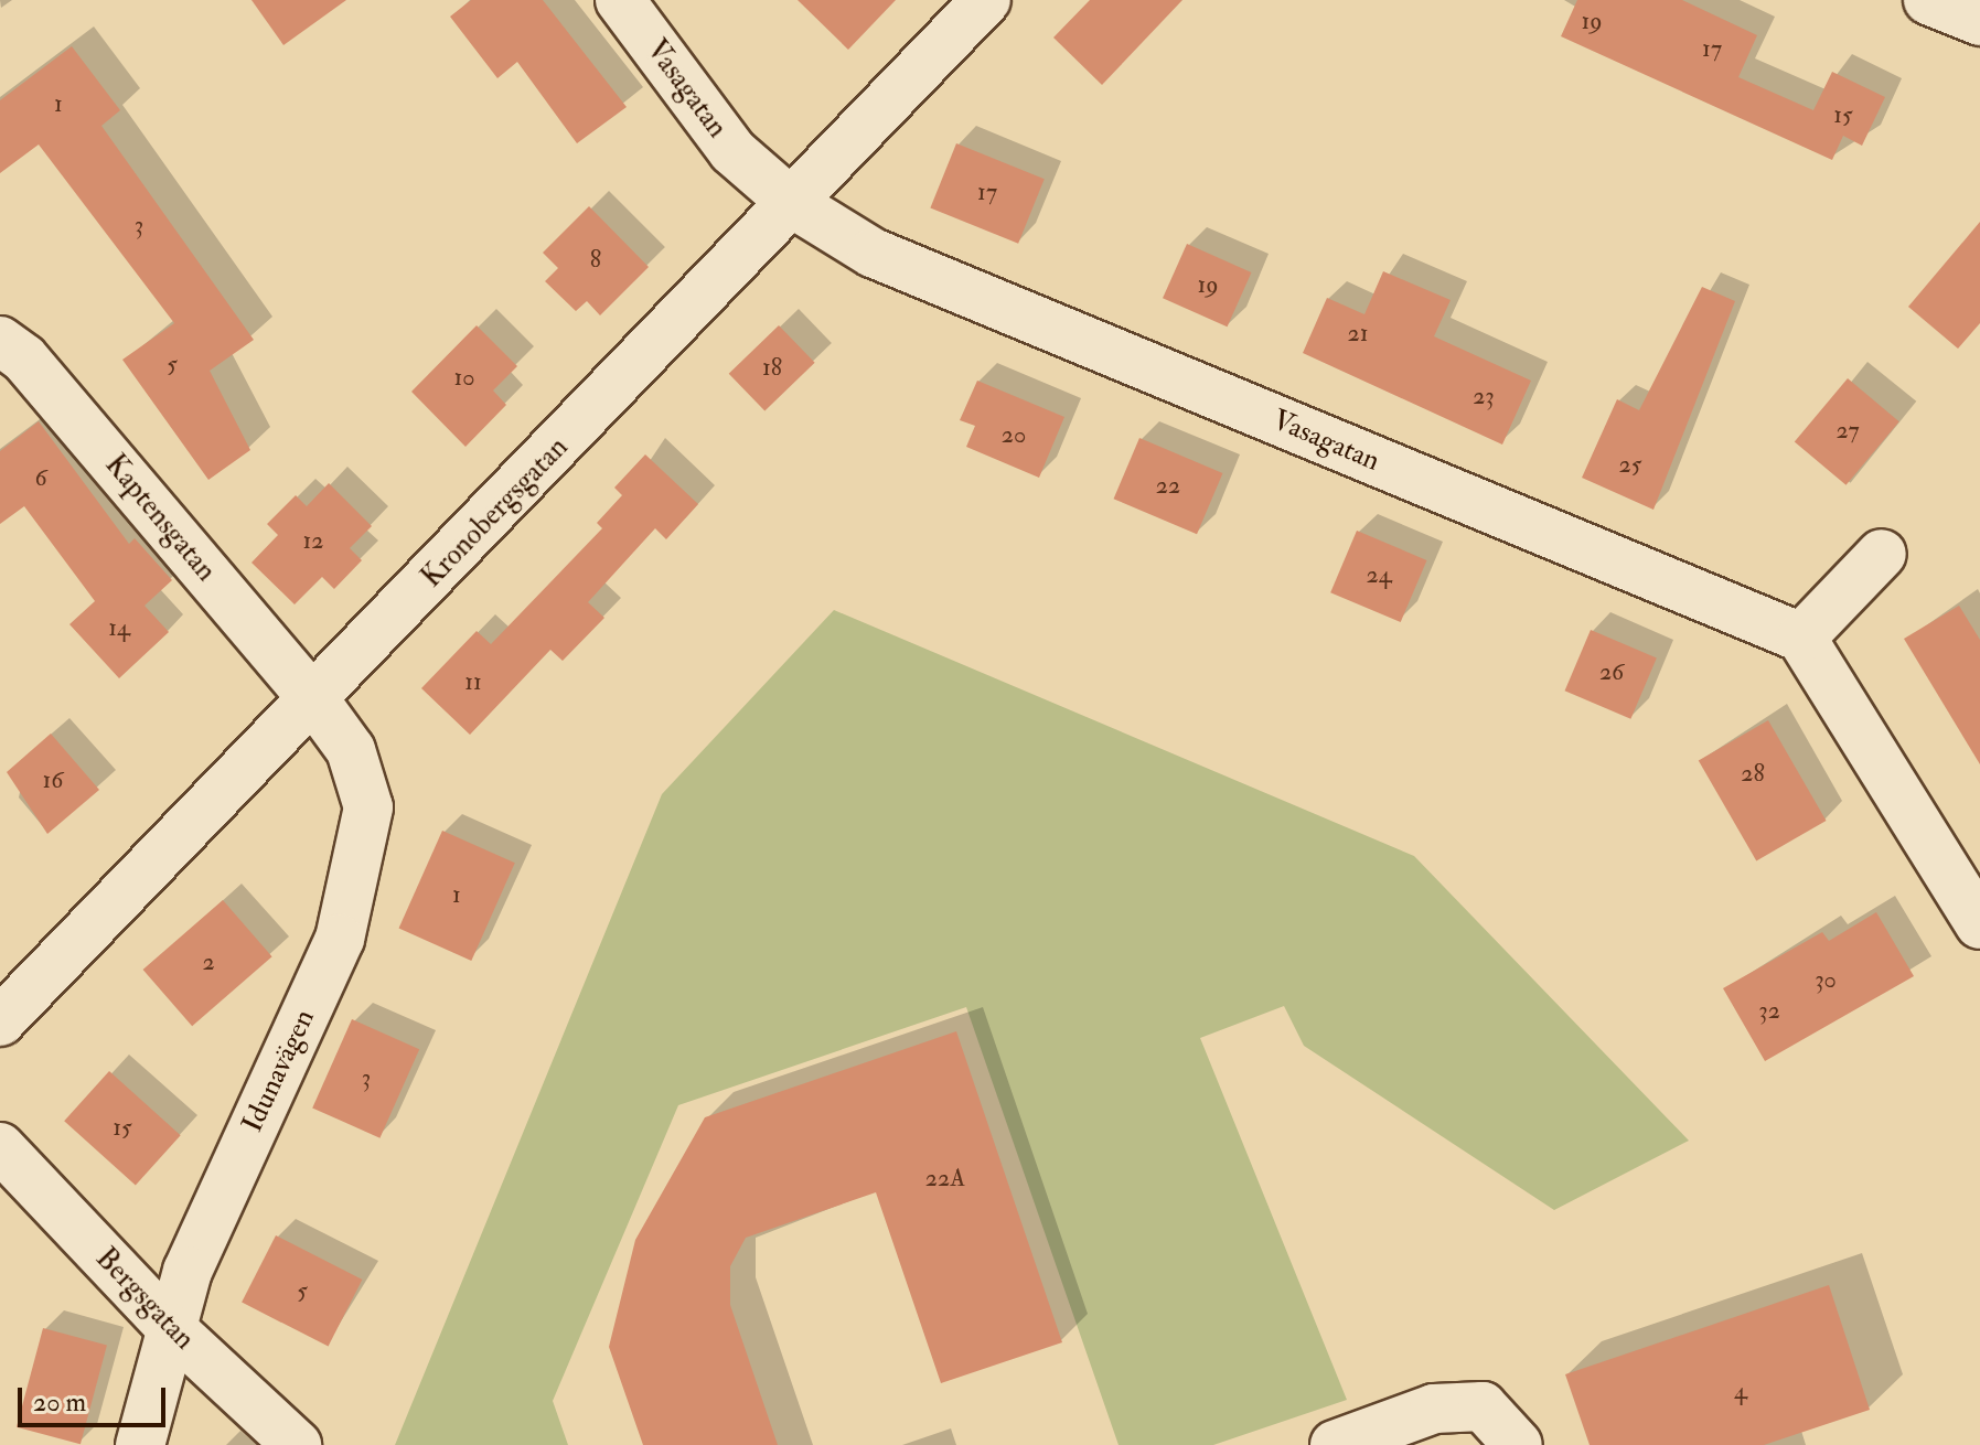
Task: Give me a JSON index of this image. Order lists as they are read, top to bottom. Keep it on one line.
{"streets":{"street":["Vasagatan","Kronobergsgatan","Kaptensgatan","Idunavägen","Bergsgatan"]},"crossings":[["Vasagatan","Kronobergsgatan"],["Kronobergsgatan","Kaptensgatan"],["Kronobergsgatan","Idunavägen"],["Kaptensgatan","Idunavägen"],["Idunavägen","Bergsgatan"]],"house_numbers":["19","17","1","15","17","3","8","19","21","5","18","10","23","27","20","25","6","22","12","24","14","26","11","28","16","1","2","30","32","3","15","22A","5","4"],"scale_bar":"20 m"}
